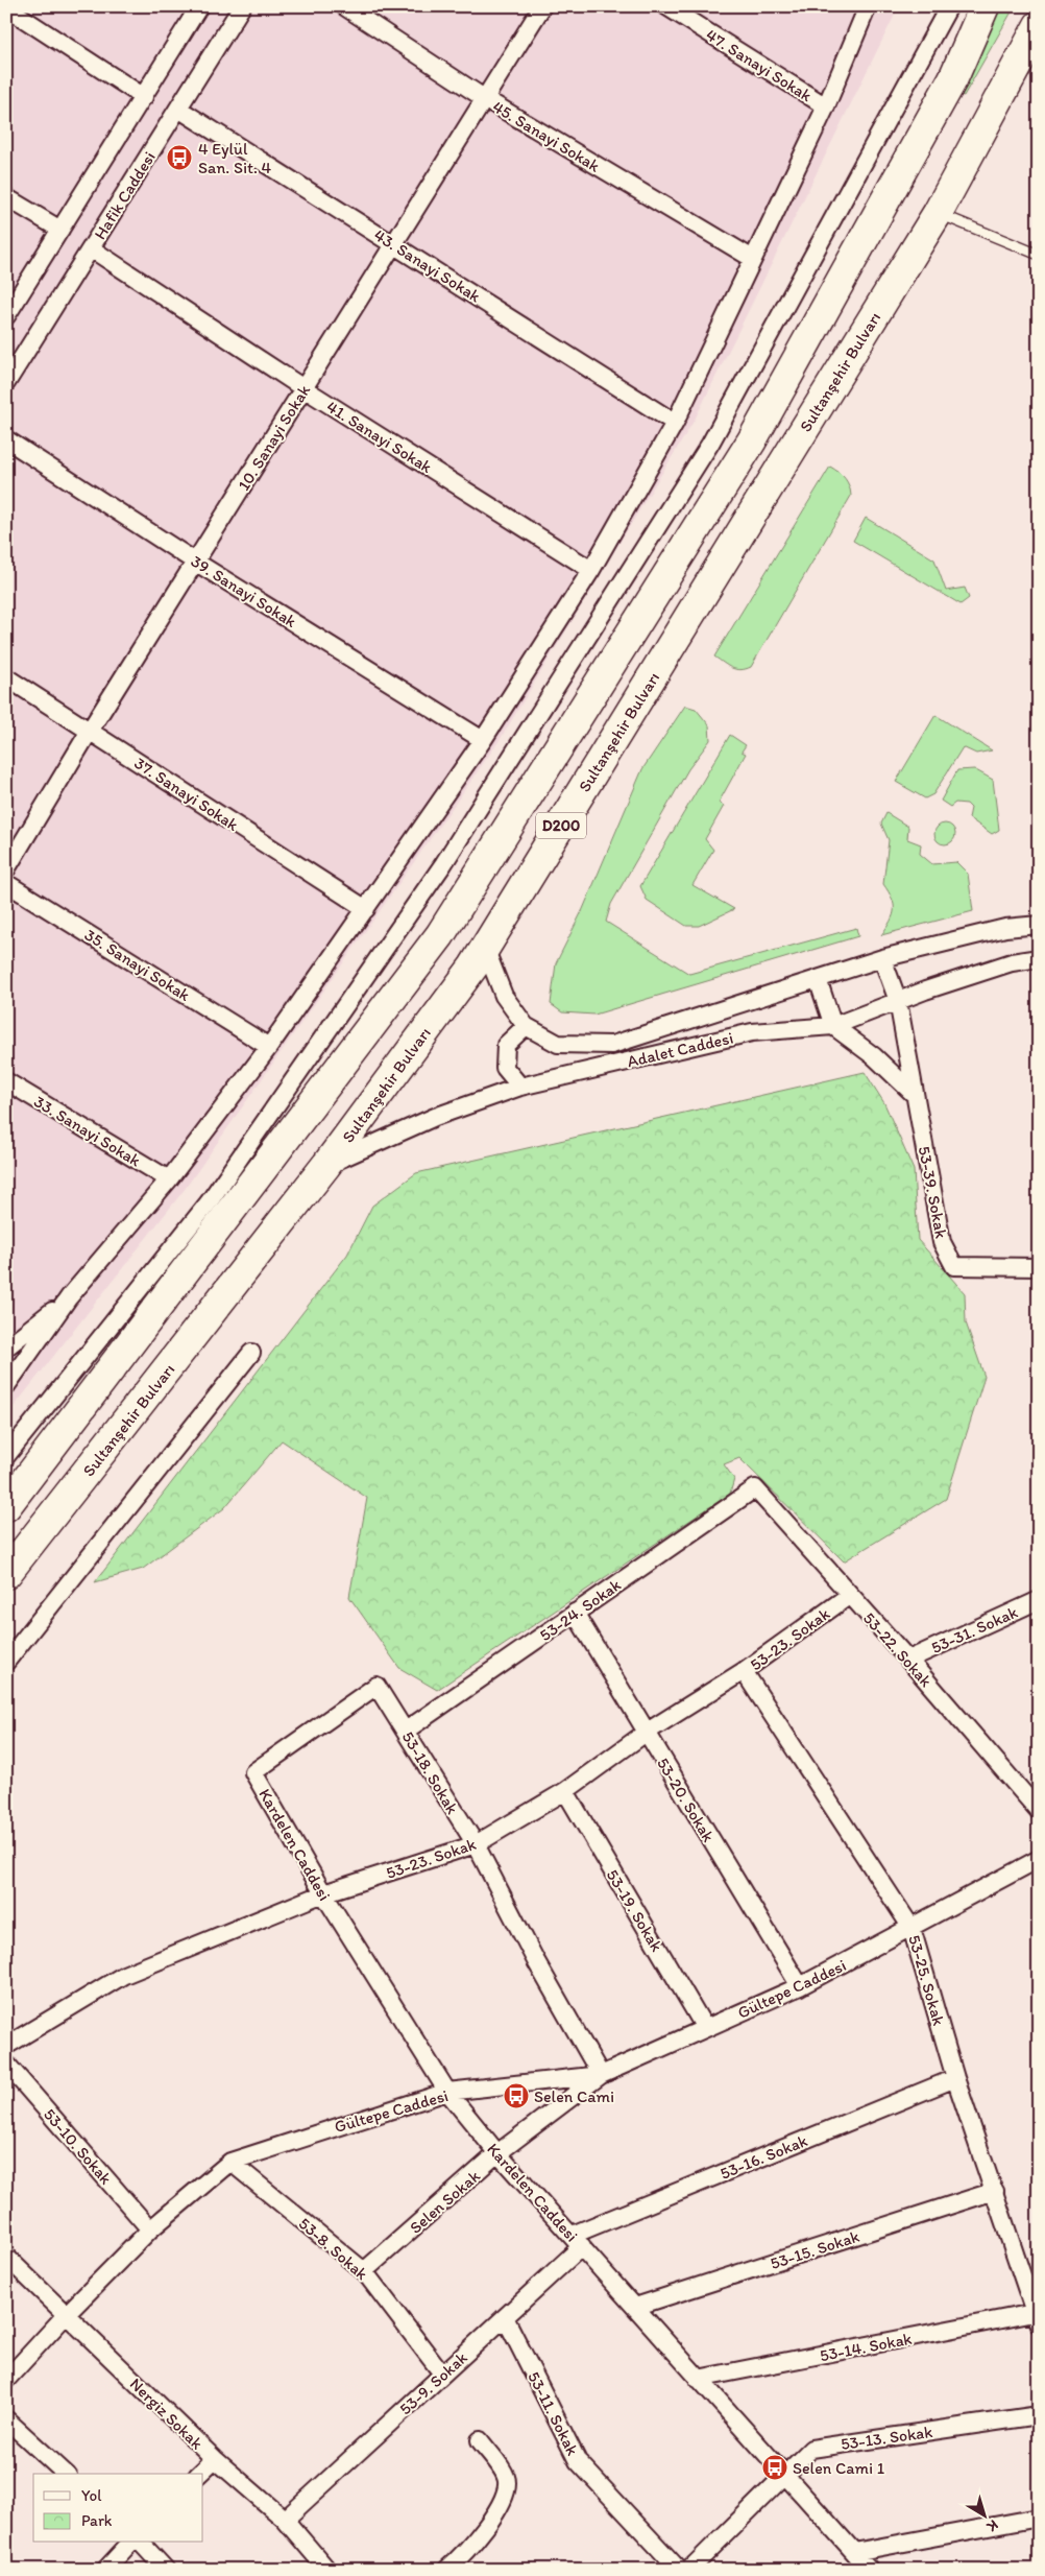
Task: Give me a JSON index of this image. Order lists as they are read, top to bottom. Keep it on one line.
{"streets":{"highway":["Sultanşehir Bulvarı","D200"],"street":["47. Sanayi Sokak","45. Sanayi Sokak","Hafik Caddesi","43. Sanayi Sokak","41. Sanayi Sokak","10. Sanayi Sokak","39. Sanayi Sokak","37. Sanayi Sokak","35. Sanayi Sokak","Adalet Caddesi","33. Sanayi Sokak","53-39. Sokak","53-24. Sokak","53-31. Sokak","53-23. Sokak","53-22. Sokak","53-18. Sokak","53-20. Sokak","Kardelen Caddesi","53-19. Sokak","53-25. Sokak","Gültepe Caddesi","53-10. Sokak","53-16. Sokak","Selen Sokak","53-8. Sokak","53-15. Sokak","53-14. Sokak","53-9. Sokak","Nergiz Sokak","53-11. Sokak","53-13. Sokak"]},"crossings":[["45. Sanayi Sokak","10. Sanayi Sokak"],["Hafik Caddesi","43. Sanayi Sokak"],["Hafik Caddesi","41. Sanayi Sokak"],["43. Sanayi Sokak","10. Sanayi Sokak"],["Sultanşehir Bulvarı","Adalet Caddesi"],["41. Sanayi Sokak","10. Sanayi Sokak"],["10. Sanayi Sokak","39. Sanayi Sokak"],["10. Sanayi Sokak","37. Sanayi Sokak"],["Adalet Caddesi","53-39. Sokak"],["53-24. Sokak","53-22. Sokak"],["53-24. Sokak","53-18. Sokak"],["53-24. Sokak","53-20. Sokak"],["53-31. Sokak","53-22. Sokak"],["53-23. Sokak","53-22. Sokak"],["53-23. Sokak","53-18. Sokak"],["53-23. Sokak","53-20. Sokak"],["53-23. Sokak","Kardelen Caddesi"],["53-23. Sokak","53-19. Sokak"],["53-23. Sokak","53-25. Sokak"],["53-18. Sokak","Kardelen Caddesi"],["53-18. Sokak","Gültepe Caddesi"],["53-18. Sokak","Selen Sokak"],["53-20. Sokak","Gültepe Caddesi"],["Kardelen Caddesi","Gültepe Caddesi"],["Kardelen Caddesi","53-16. Sokak"],["Kardelen Caddesi","Selen Sokak"],["Kardelen Caddesi","53-15. Sokak"],["Kardelen Caddesi","53-14. Sokak"],["Kardelen Caddesi","53-9. Sokak"],["Kardelen Caddesi","53-13. Sokak"],["53-19. Sokak","Gültepe Caddesi"],["53-25. Sokak","Gültepe Caddesi"],["53-25. Sokak","53-16. Sokak"],["53-25. Sokak","53-15. Sokak"],["53-25. Sokak","53-14. Sokak"],["Gültepe Caddesi","53-10. Sokak"],["Gültepe Caddesi","Selen Sokak"],["Gültepe Caddesi","53-8. Sokak"],["Gültepe Caddesi","Nergiz Sokak"],["53-16. Sokak","53-9. Sokak"],["Selen Sokak","53-8. Sokak"],["53-8. Sokak","53-9. Sokak"],["53-9. Sokak","Nergiz Sokak"],["53-9. Sokak","53-11. Sokak"]],"places":{"bus stop":["4 Eylül San. Sit. 4","Selen Cami","Selen Cami 1"]},"legend":["Yol","Park"],"north":"bottom right"}
